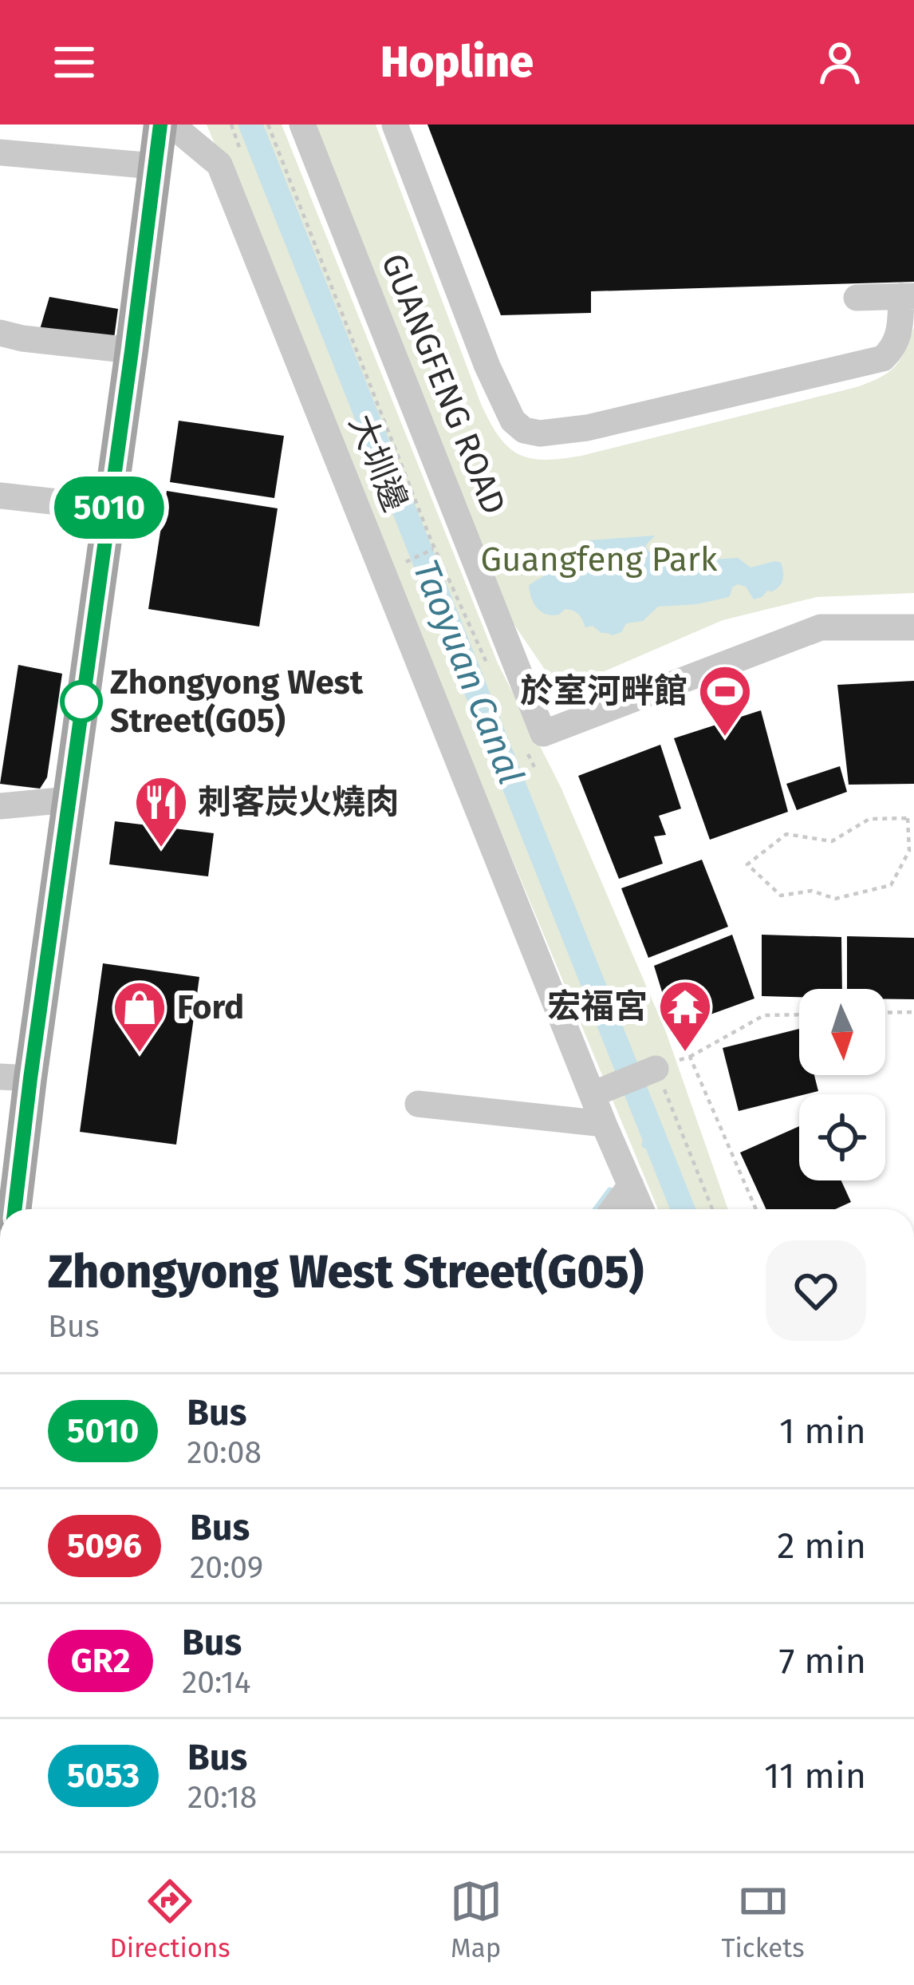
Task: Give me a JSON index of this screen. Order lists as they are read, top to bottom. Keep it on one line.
{"streets":{"street":["GUANGFENG ROAD","大圳邊"]},"water":["Taoyuan Canal"],"parks":["Guangfeng Park"],"places":{"other":["Zhongyong West Street(G05)"],"sports":["於室河畔館"],"restaurant":["刺客炭火燒肉"],"temple":["宏福宮"],"shop":["Ford"]},"lines":["bus line 5010"],"north":"bottom","page":{"header":"Hopline","on_map":"5010","heading":["Zhongyong West Street(G05)","Bus"],"list":[{"mark":"5010","name":"Bus","note":"20:08","value":"1 min"},{"mark":"5096","name":"Bus","note":"20:09","value":"2 min"},{"mark":"GR2","name":"Bus","note":"20:14","value":"7 min"},{"mark":"5053","name":"Bus","note":"20:18","value":"11 min"}],"tabs":["Directions","Map","Tickets"]}}
